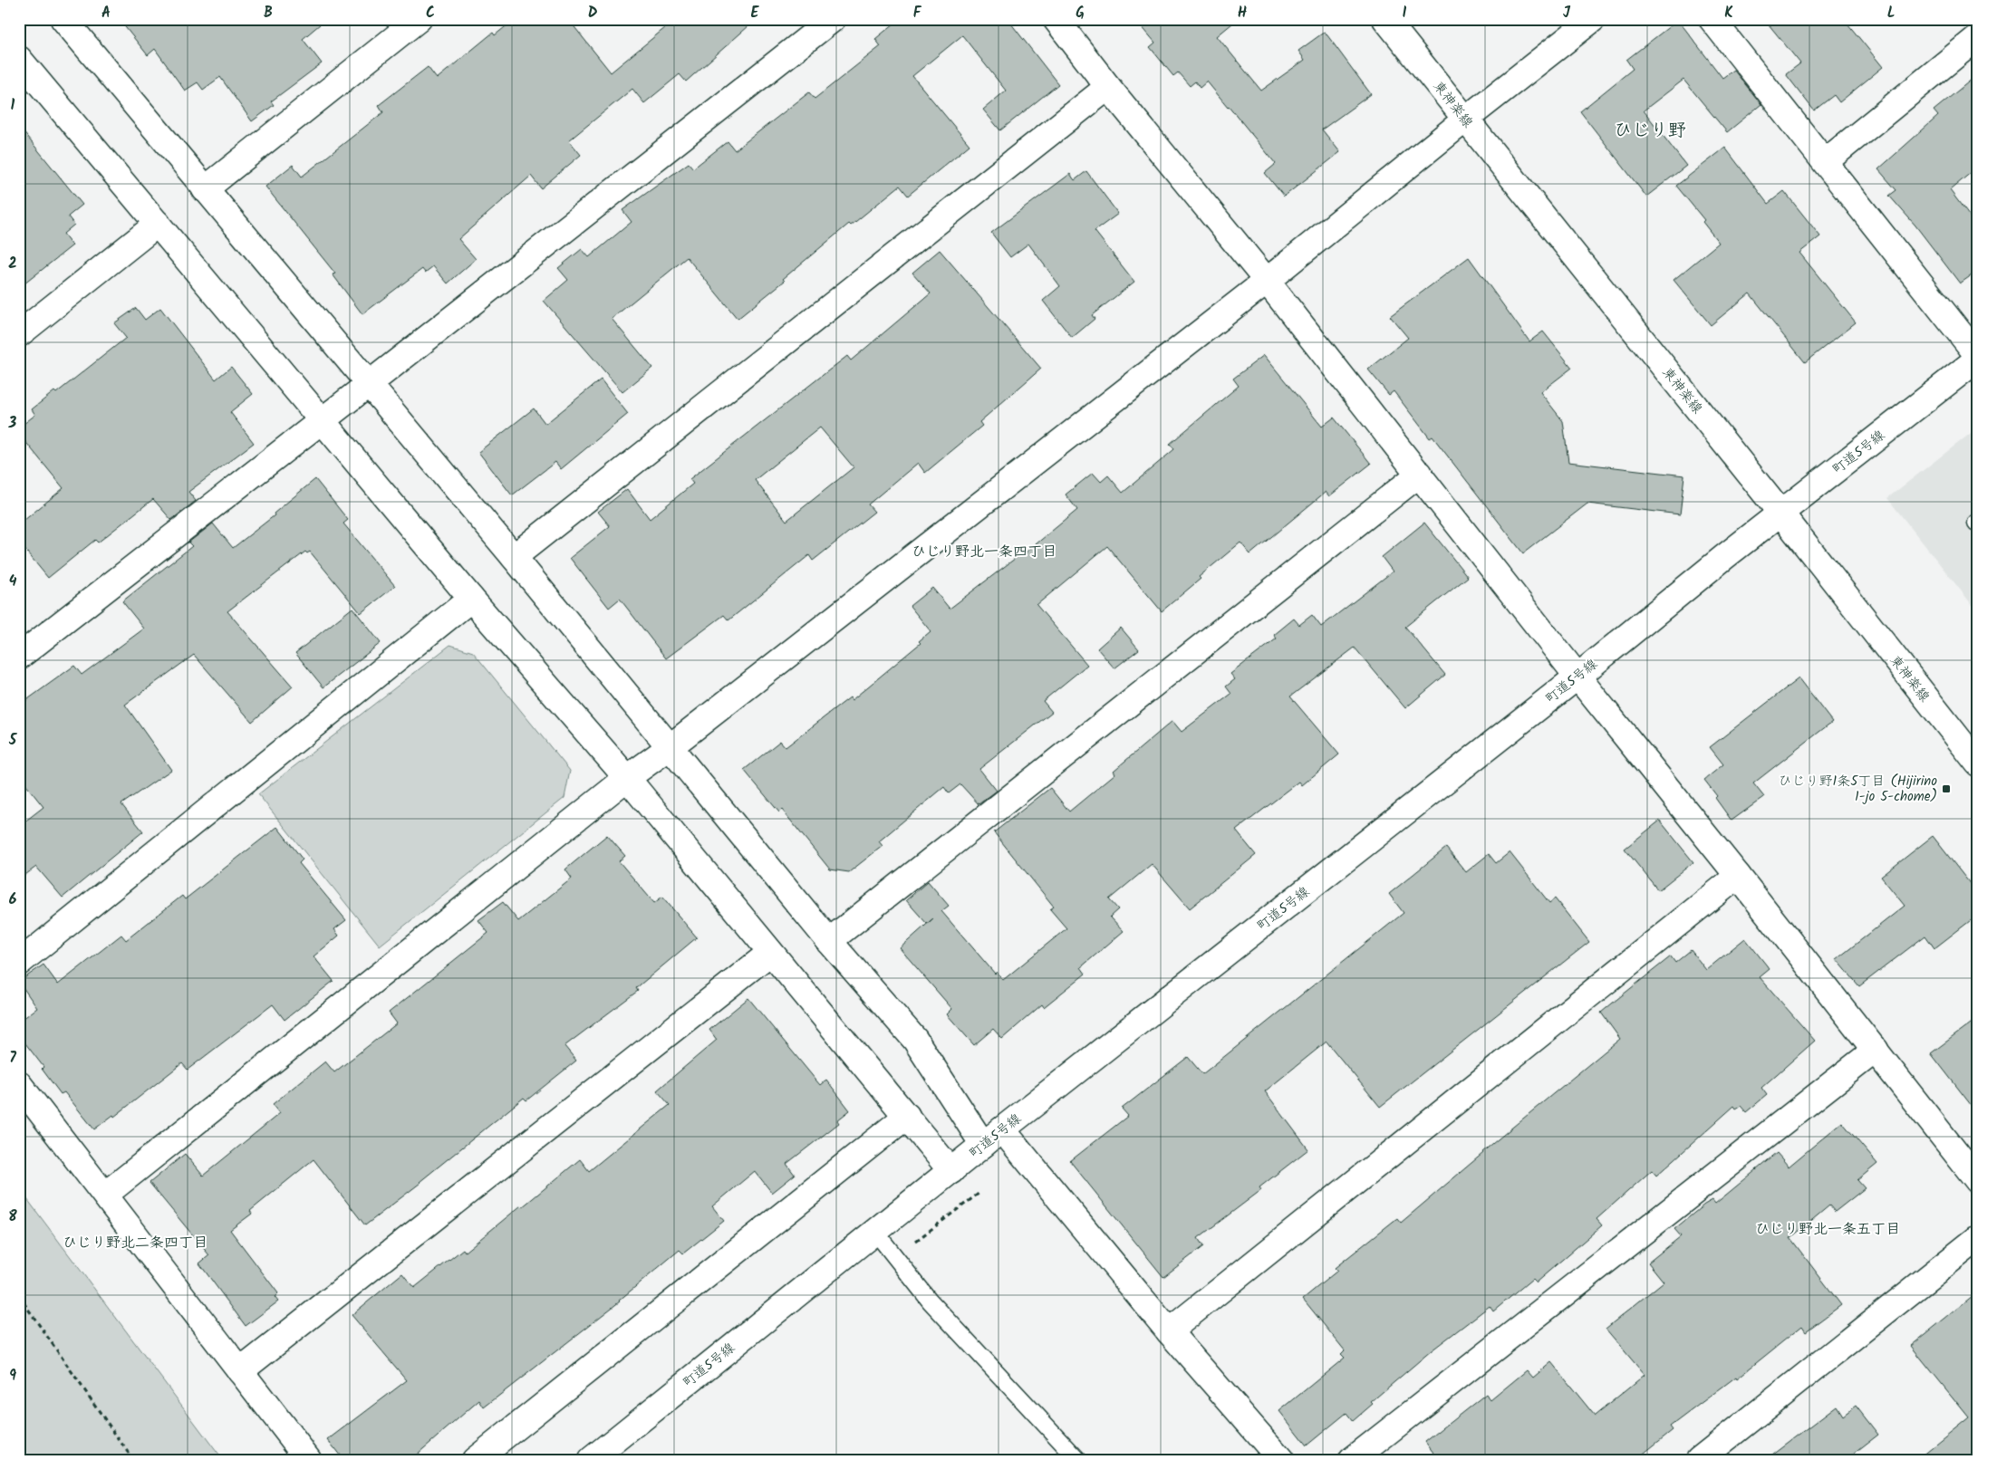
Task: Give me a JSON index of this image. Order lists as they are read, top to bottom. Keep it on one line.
{"streets":{"street":["東神楽線","町道5号線"]},"crossings":[["東神楽線","町道5号線"]],"districts":["ひじり野","ひじり野北一条四丁目","ひじり野北一条五丁目","ひじり野北二条四丁目"],"places":{"transit":["ひじり野1条5丁目 (Hijirino 1-jo 5-chome)"]},"grid":{"columns":["A","B","C","D","E","F","G","H","I","J","K","L"],"rows":["1","2","3","4","5","6","7","8","9"]}}
